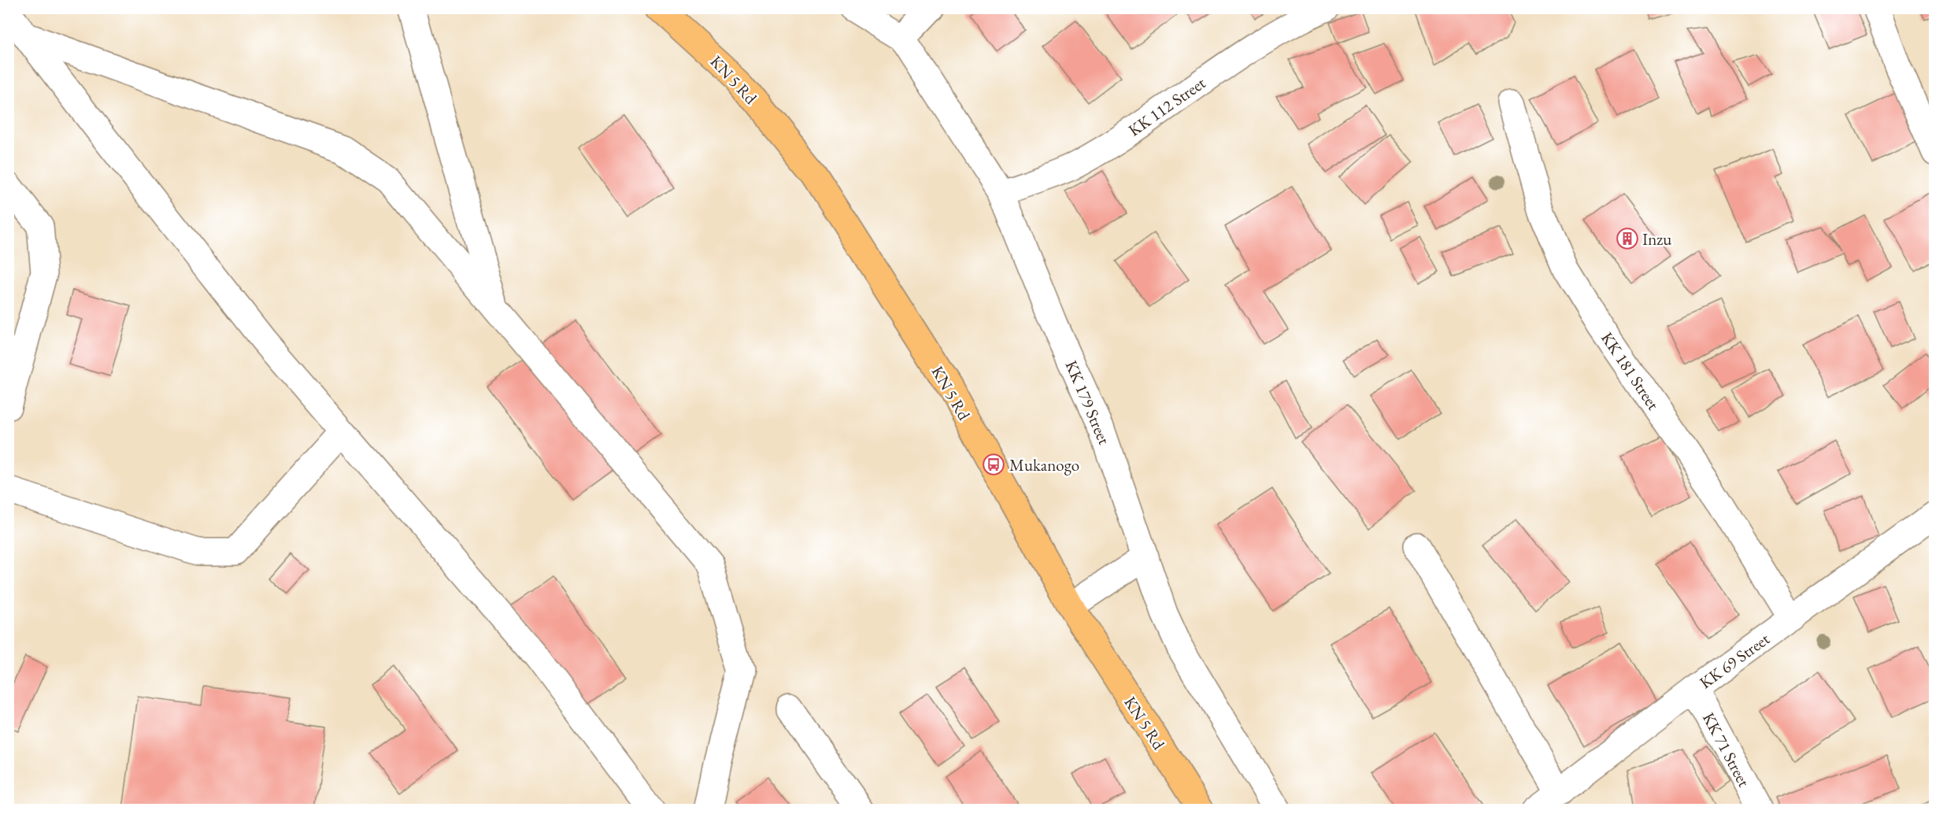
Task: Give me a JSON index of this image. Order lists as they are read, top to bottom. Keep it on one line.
{"streets":{"main road":["KN 5 Rd"],"street":["KK 112 Street","KK 181 Street","KK 179 Street","KK 69 Street","KK 71 Street"]},"crossings":[["KK 112 Street","KK 179 Street"],["KK 181 Street","KK 69 Street"],["KK 69 Street","KK 71 Street"]],"places":{"building":["Inzu"],"bus stop":["Mukanogo"]}}
